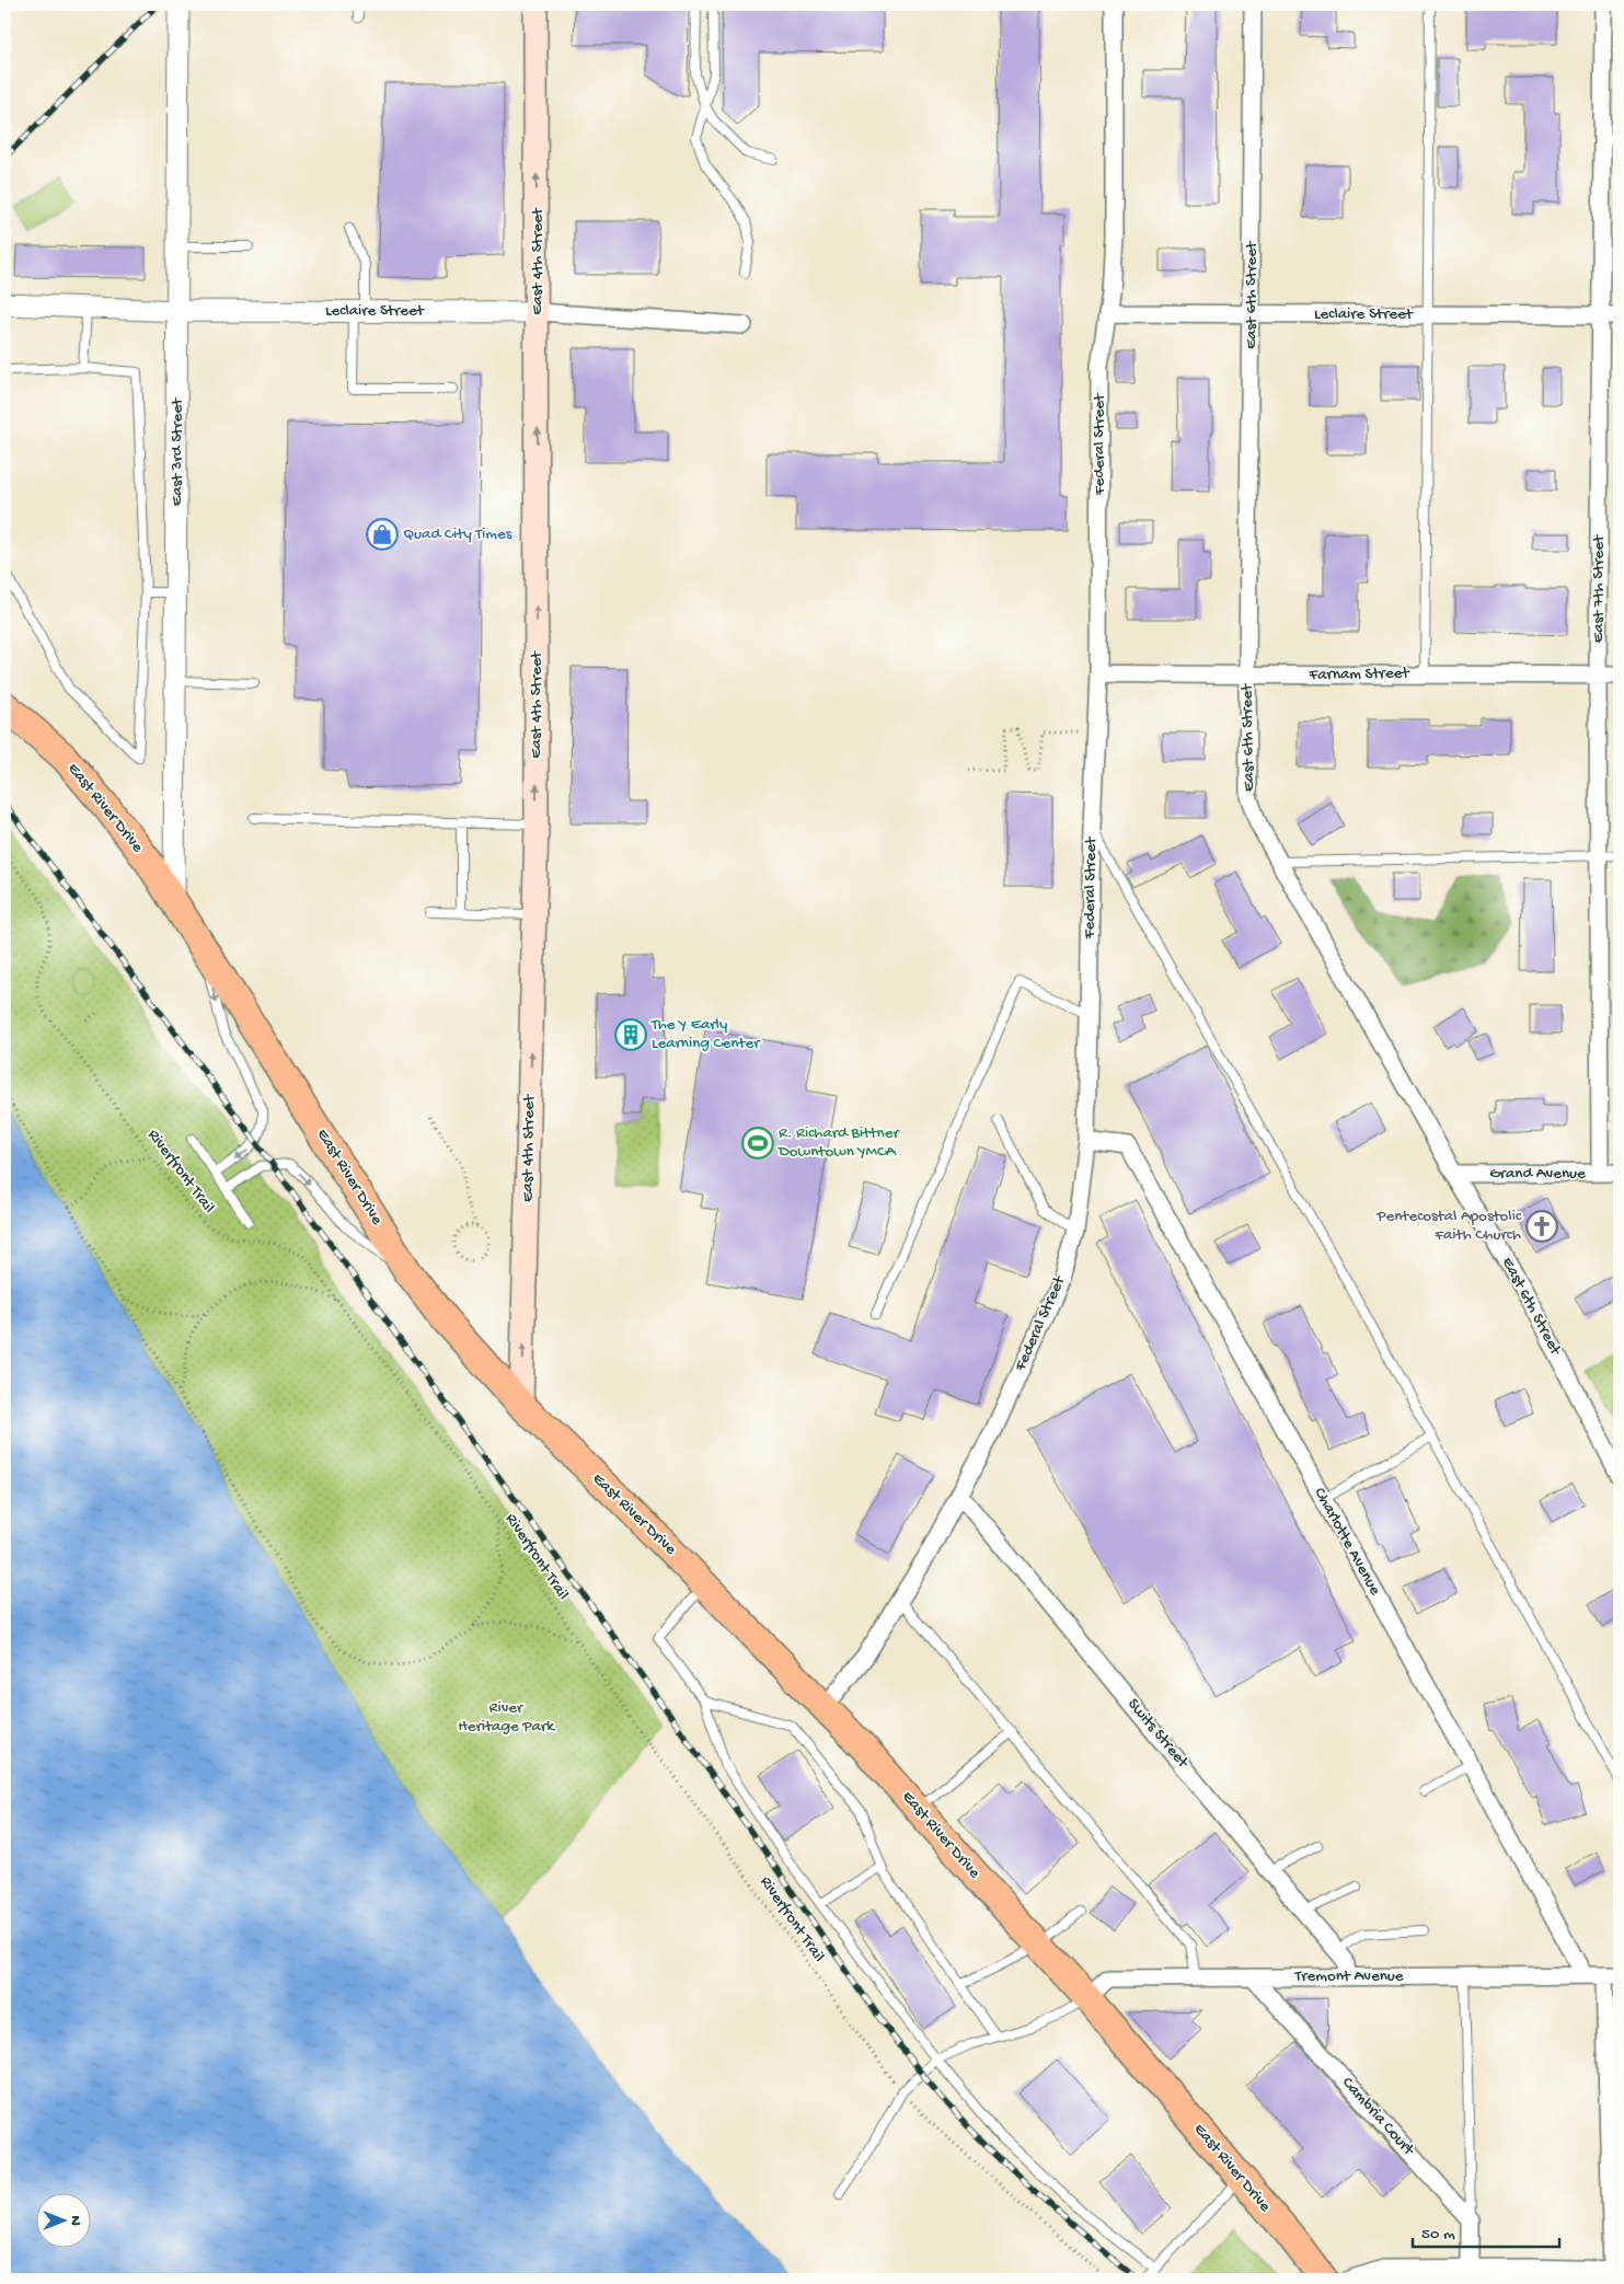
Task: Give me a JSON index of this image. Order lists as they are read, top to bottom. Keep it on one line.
{"streets":{"main road":["East 4th Street","East River Drive"],"street":["East 6th Street","Leclaire Street","Federal Street","East 3rd Street","East 7th Street","Farnam Street","Grand Avenue","Charlotte Avenue","Swits Street","Tremont Avenue","Cambria Court"],"path":["Riverfront Trail"]},"crossings":[["East 4th Street","Leclaire Street"],["East 4th Street","East River Drive"],["East 6th Street","Leclaire Street"],["East 6th Street","Farnam Street"],["East 6th Street","Grand Avenue"],["Leclaire Street","Federal Street"],["Leclaire Street","East 3rd Street"],["Leclaire Street","East 7th Street"],["Federal Street","Farnam Street"],["Federal Street","East River Drive"],["Federal Street","Charlotte Avenue"],["Federal Street","Swits Street"],["East 3rd Street","East River Drive"],["East 7th Street","Farnam Street"],["East 7th Street","Grand Avenue"],["East River Drive","Tremont Avenue"],["Charlotte Avenue","Tremont Avenue"],["Swits Street","Tremont Avenue"],["Tremont Avenue","Cambria Court"]],"one_way":["East 4th Street"],"parks":["River Heritage Park"],"places":{"shop":["Quad City Times"],"building":["The Y Early Learning Center"],"sports":["R. Richard Bittner Downtown YMCA"],"church":["Pentecostal Apostolic Faith Church"]},"scale_bar":"50 m","north":"right"}
